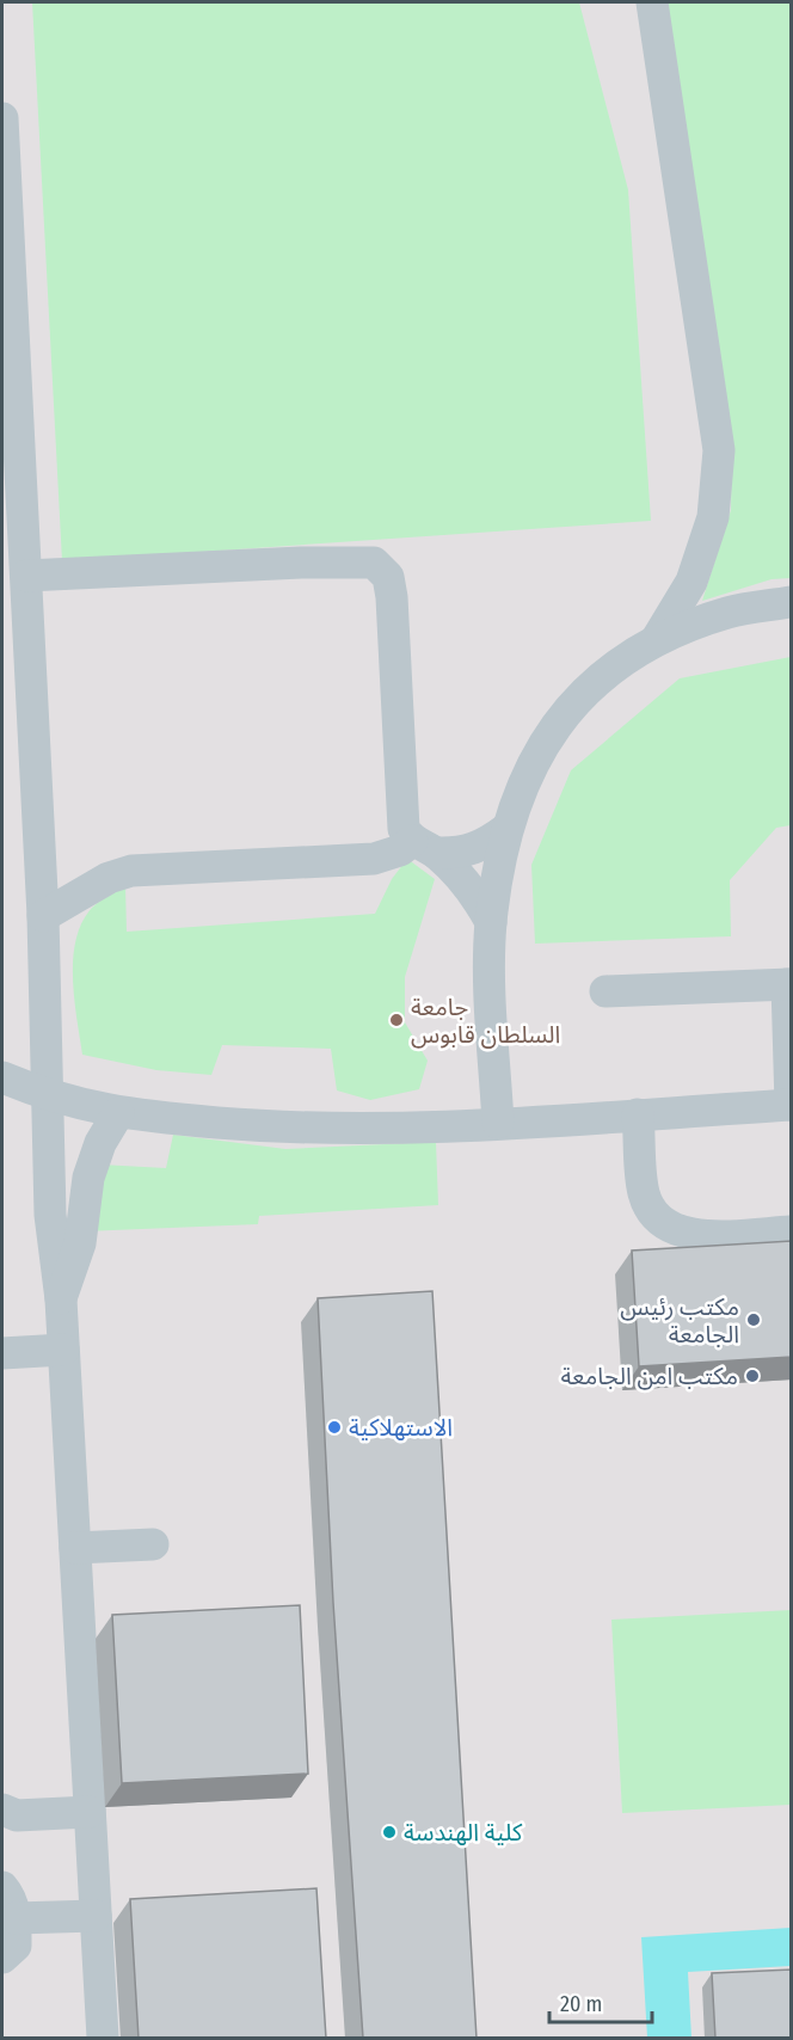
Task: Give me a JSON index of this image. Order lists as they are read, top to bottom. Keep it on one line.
{"places":["جامعة السلطان قابوس","مكتب رئيس الجامعة","مكتب امن الجامعة","الاستهلاكية","كلية الهندسة"],"scale_bar":"20 m"}
